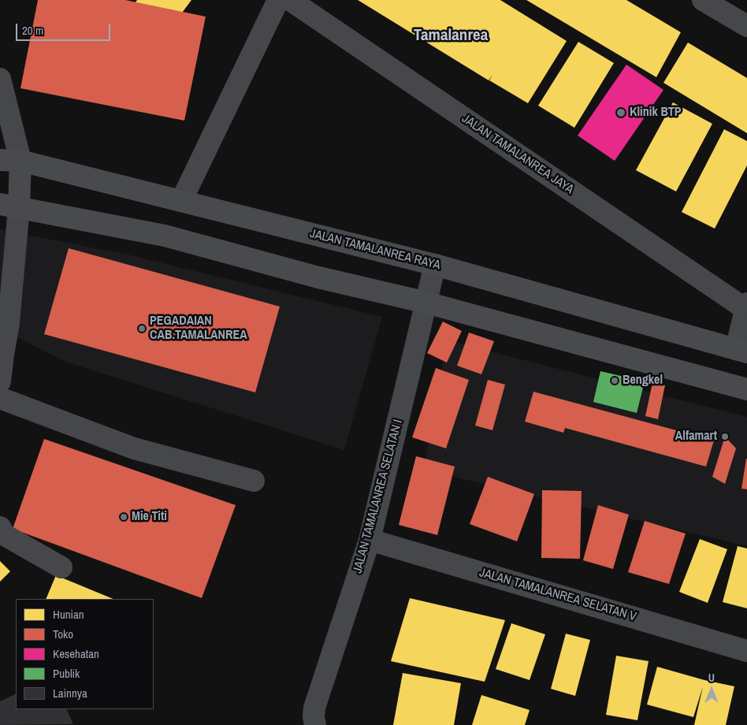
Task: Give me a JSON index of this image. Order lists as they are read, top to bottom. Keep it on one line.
{"streets":{"main road":["JALAN TAMALANREA RAYA"],"street":["JALAN TAMALANREA JAYA","JALAN TAMALANREA SELATAN I","JALAN TAMALANREA SELATAN V"]},"crossings":[["JALAN TAMALANREA RAYA","JALAN TAMALANREA SELATAN I"],["JALAN TAMALANREA SELATAN I","JALAN TAMALANREA SELATAN V"]],"districts":["Tamalanrea"],"places":["Klinik BTP","PEGADAIAN CAB.TAMALANREA","Bengkel","Alfamart","Mie Titi"],"legend":["Hunian","Toko","Kesehatan","Publik","Lainnya"],"scale_bar":"20 m","north":"top"}
